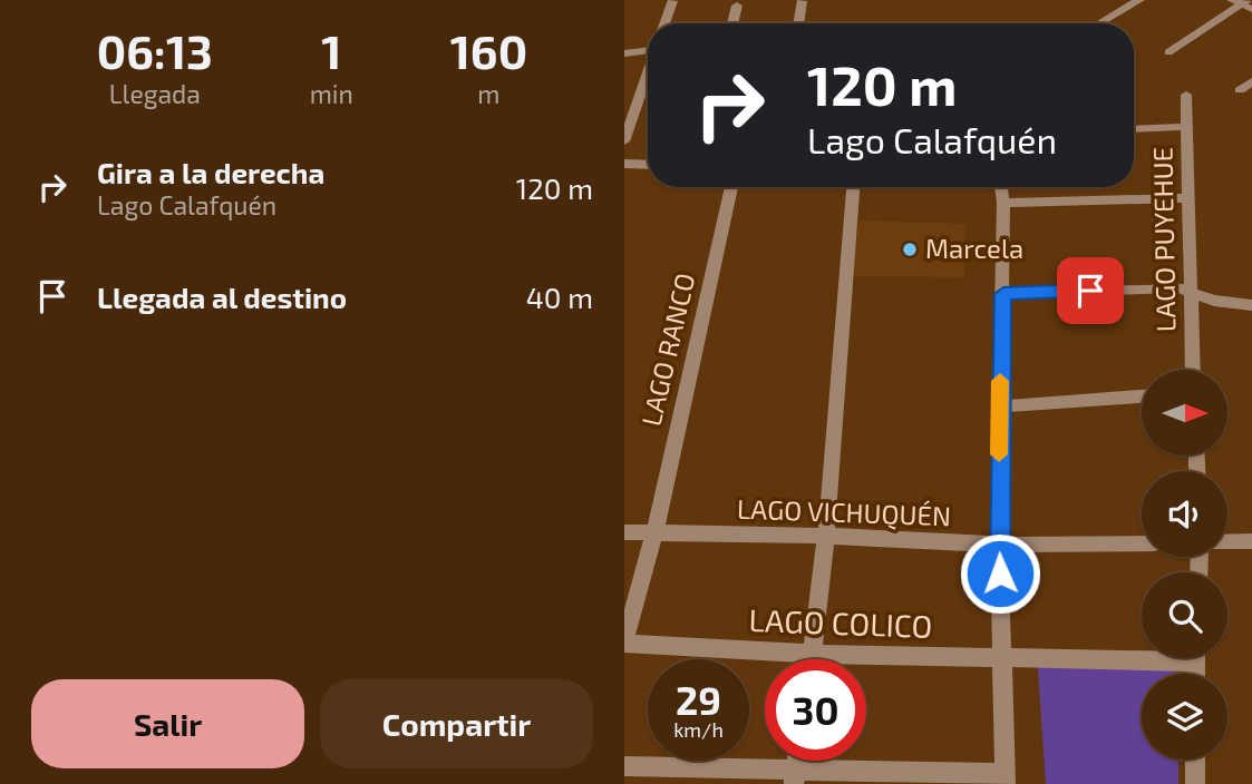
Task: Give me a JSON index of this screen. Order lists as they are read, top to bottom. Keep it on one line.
{"streets":{"street":["LAGO PUYEHUE","LAGO RANCO","LAGO VICHUQUÉN","LAGO COLICO"]},"crossings":[["LAGO RANCO","LAGO VICHUQUÉN"],["LAGO RANCO","LAGO COLICO"]],"places":["Marcela"],"north":"right","page":{"eta":["06:13","Llegada","1","min","160","m"],"turn":["120 m","Lago Calafquén"],"list":[{"name":"Gira a la derecha","note":"Lago Calafquén","value":"120 m"},{"name":"Llegada al destino","value":"40 m"}],"speed":"29 km/h","limit":"30","buttons":["Salir","Compartir"]}}
